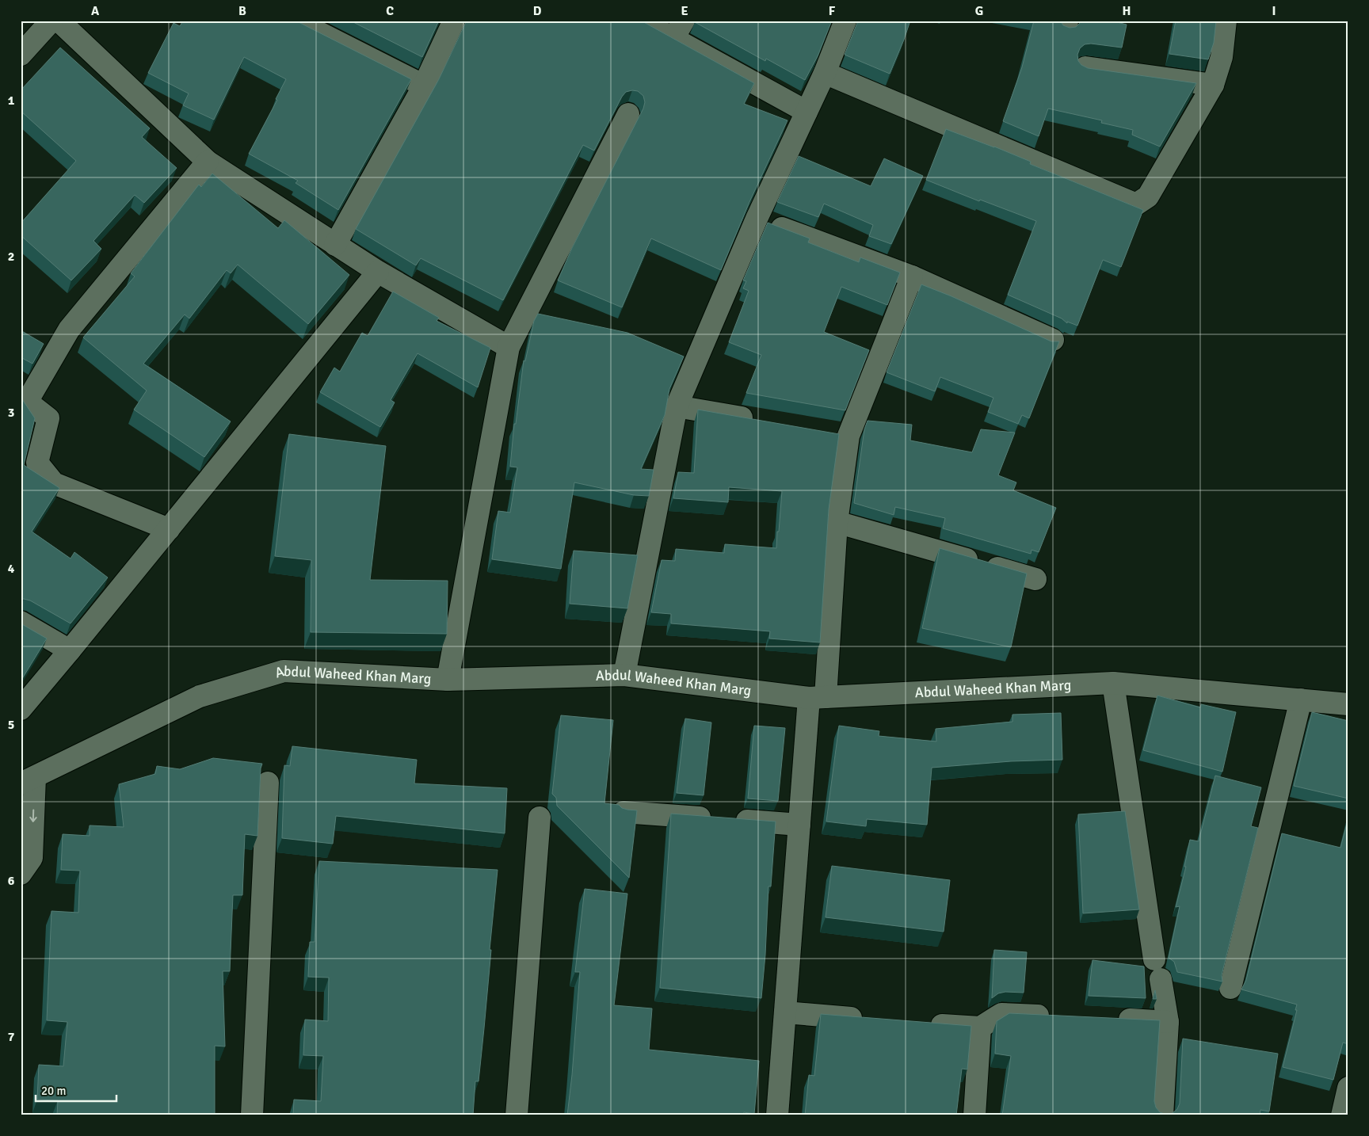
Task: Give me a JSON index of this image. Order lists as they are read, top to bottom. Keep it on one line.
{"streets":{"street":["Abdul Waheed Khan Marg"]},"scale_bar":"20 m","grid":{"columns":["A","B","C","D","E","F","G","H","I"],"rows":["1","2","3","4","5","6","7"]}}
